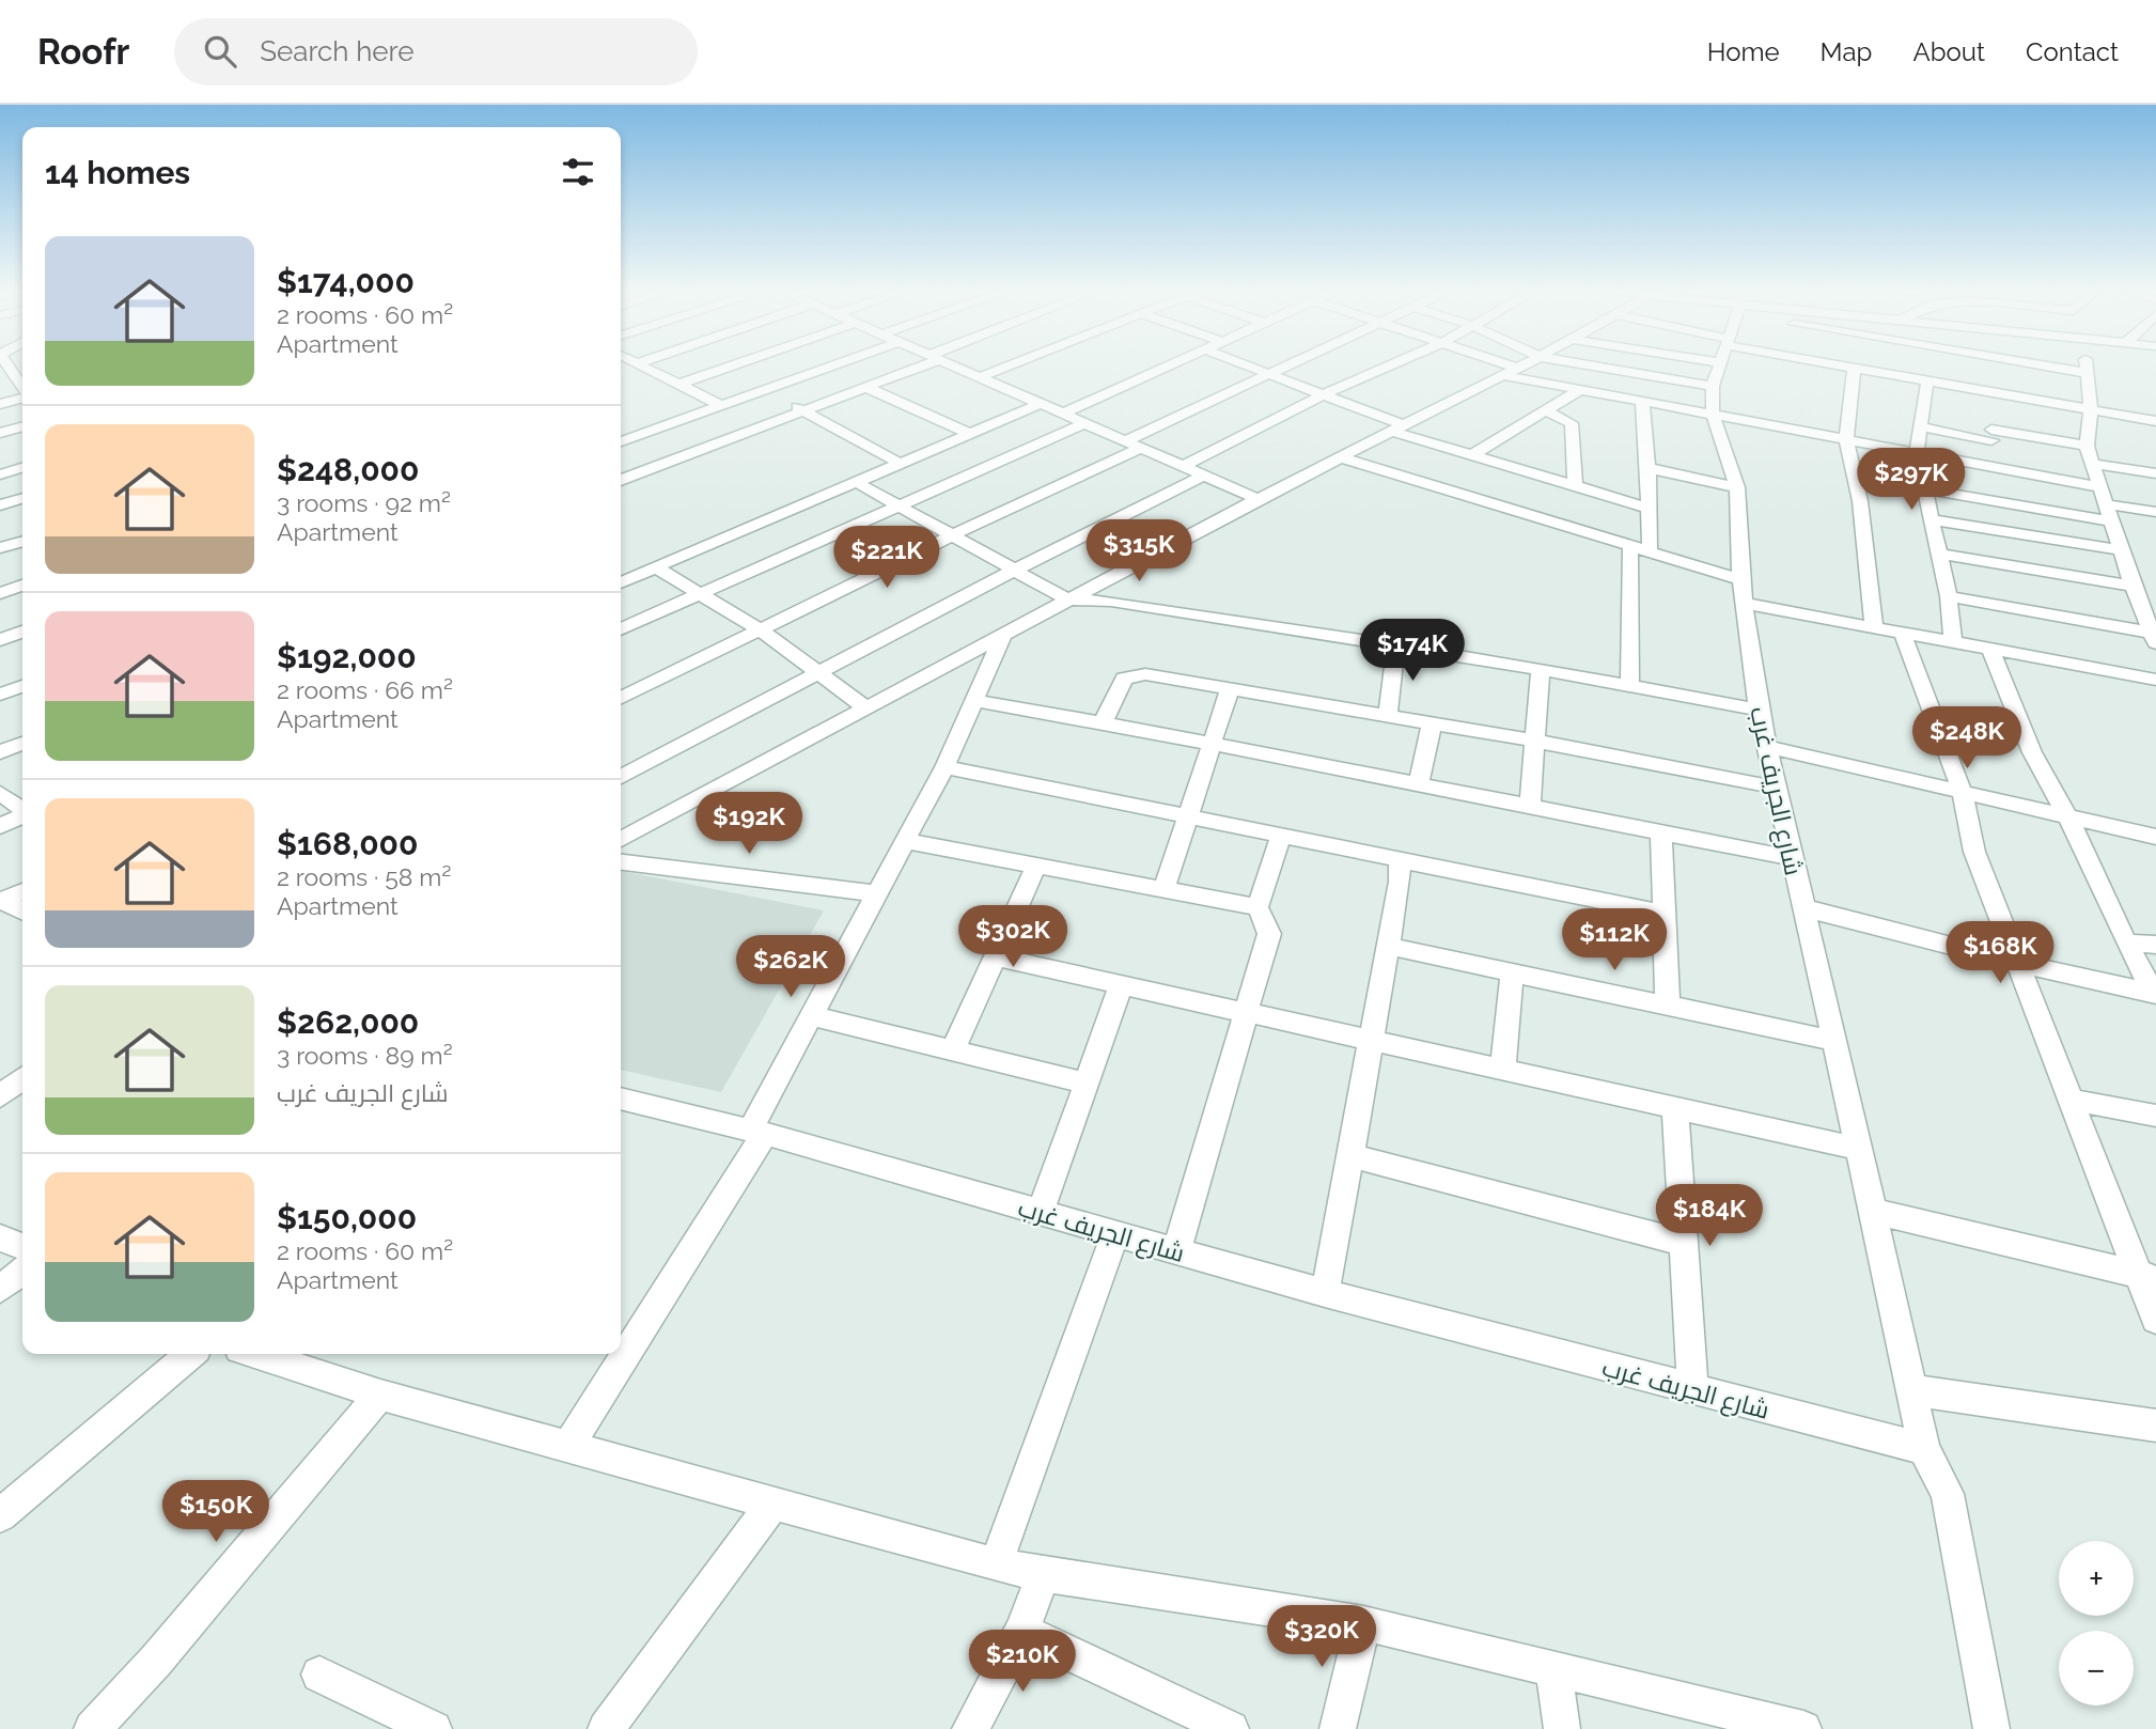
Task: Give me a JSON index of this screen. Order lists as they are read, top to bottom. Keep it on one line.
{"streets":{"street":["شارع الجريف غرب"]},"page":{"header":"Roofr","search":"Search here","nav":["Home","Map","About","Contact"],"heading":"14 homes","list":[{"name":"$174,000","note":"2 rooms · 60 m² · Apartment"},{"name":"$248,000","note":"3 rooms · 92 m² · Apartment"},{"name":"$192,000","note":"2 rooms · 66 m² · Apartment"},{"name":"$168,000","note":"2 rooms · 58 m² · Apartment"},{"name":"$262,000","note":"3 rooms · 89 m² · شارع الجريف غرب"},{"name":"$150,000","note":"2 rooms · 60 m² · Apartment"}],"price":["$297K","$315K","$221K","$174K","$248K","$192K","$302K","$112K","$168K","$262K","$184K","$150K","$320K","$210K"],"map_buttons":["+","−"]}}
